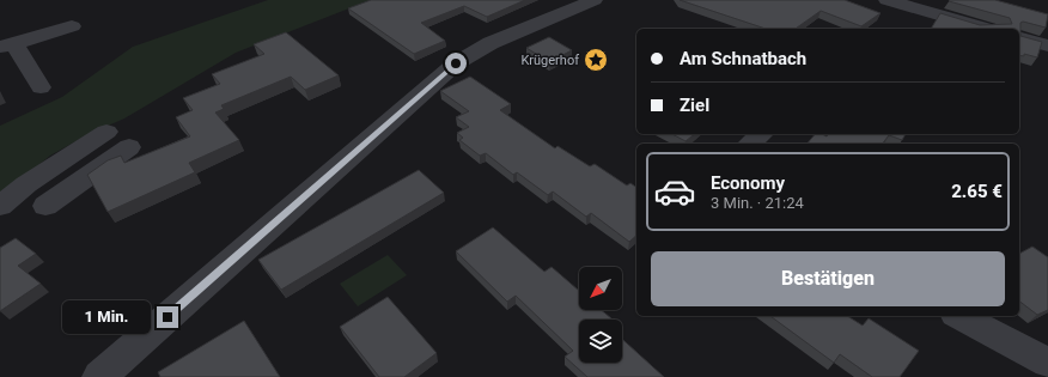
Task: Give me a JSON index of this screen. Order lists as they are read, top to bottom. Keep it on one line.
{"places":{"place":["Krügerhof"]},"north":"bottom left","page":{"banner":["Am Schnatbach","Ziel"],"list":[{"name":"Economy","note":"3 Min. · 21:24","value":"2.65 €"}],"buttons":"Bestätigen","bubble":"1 Min."}}
